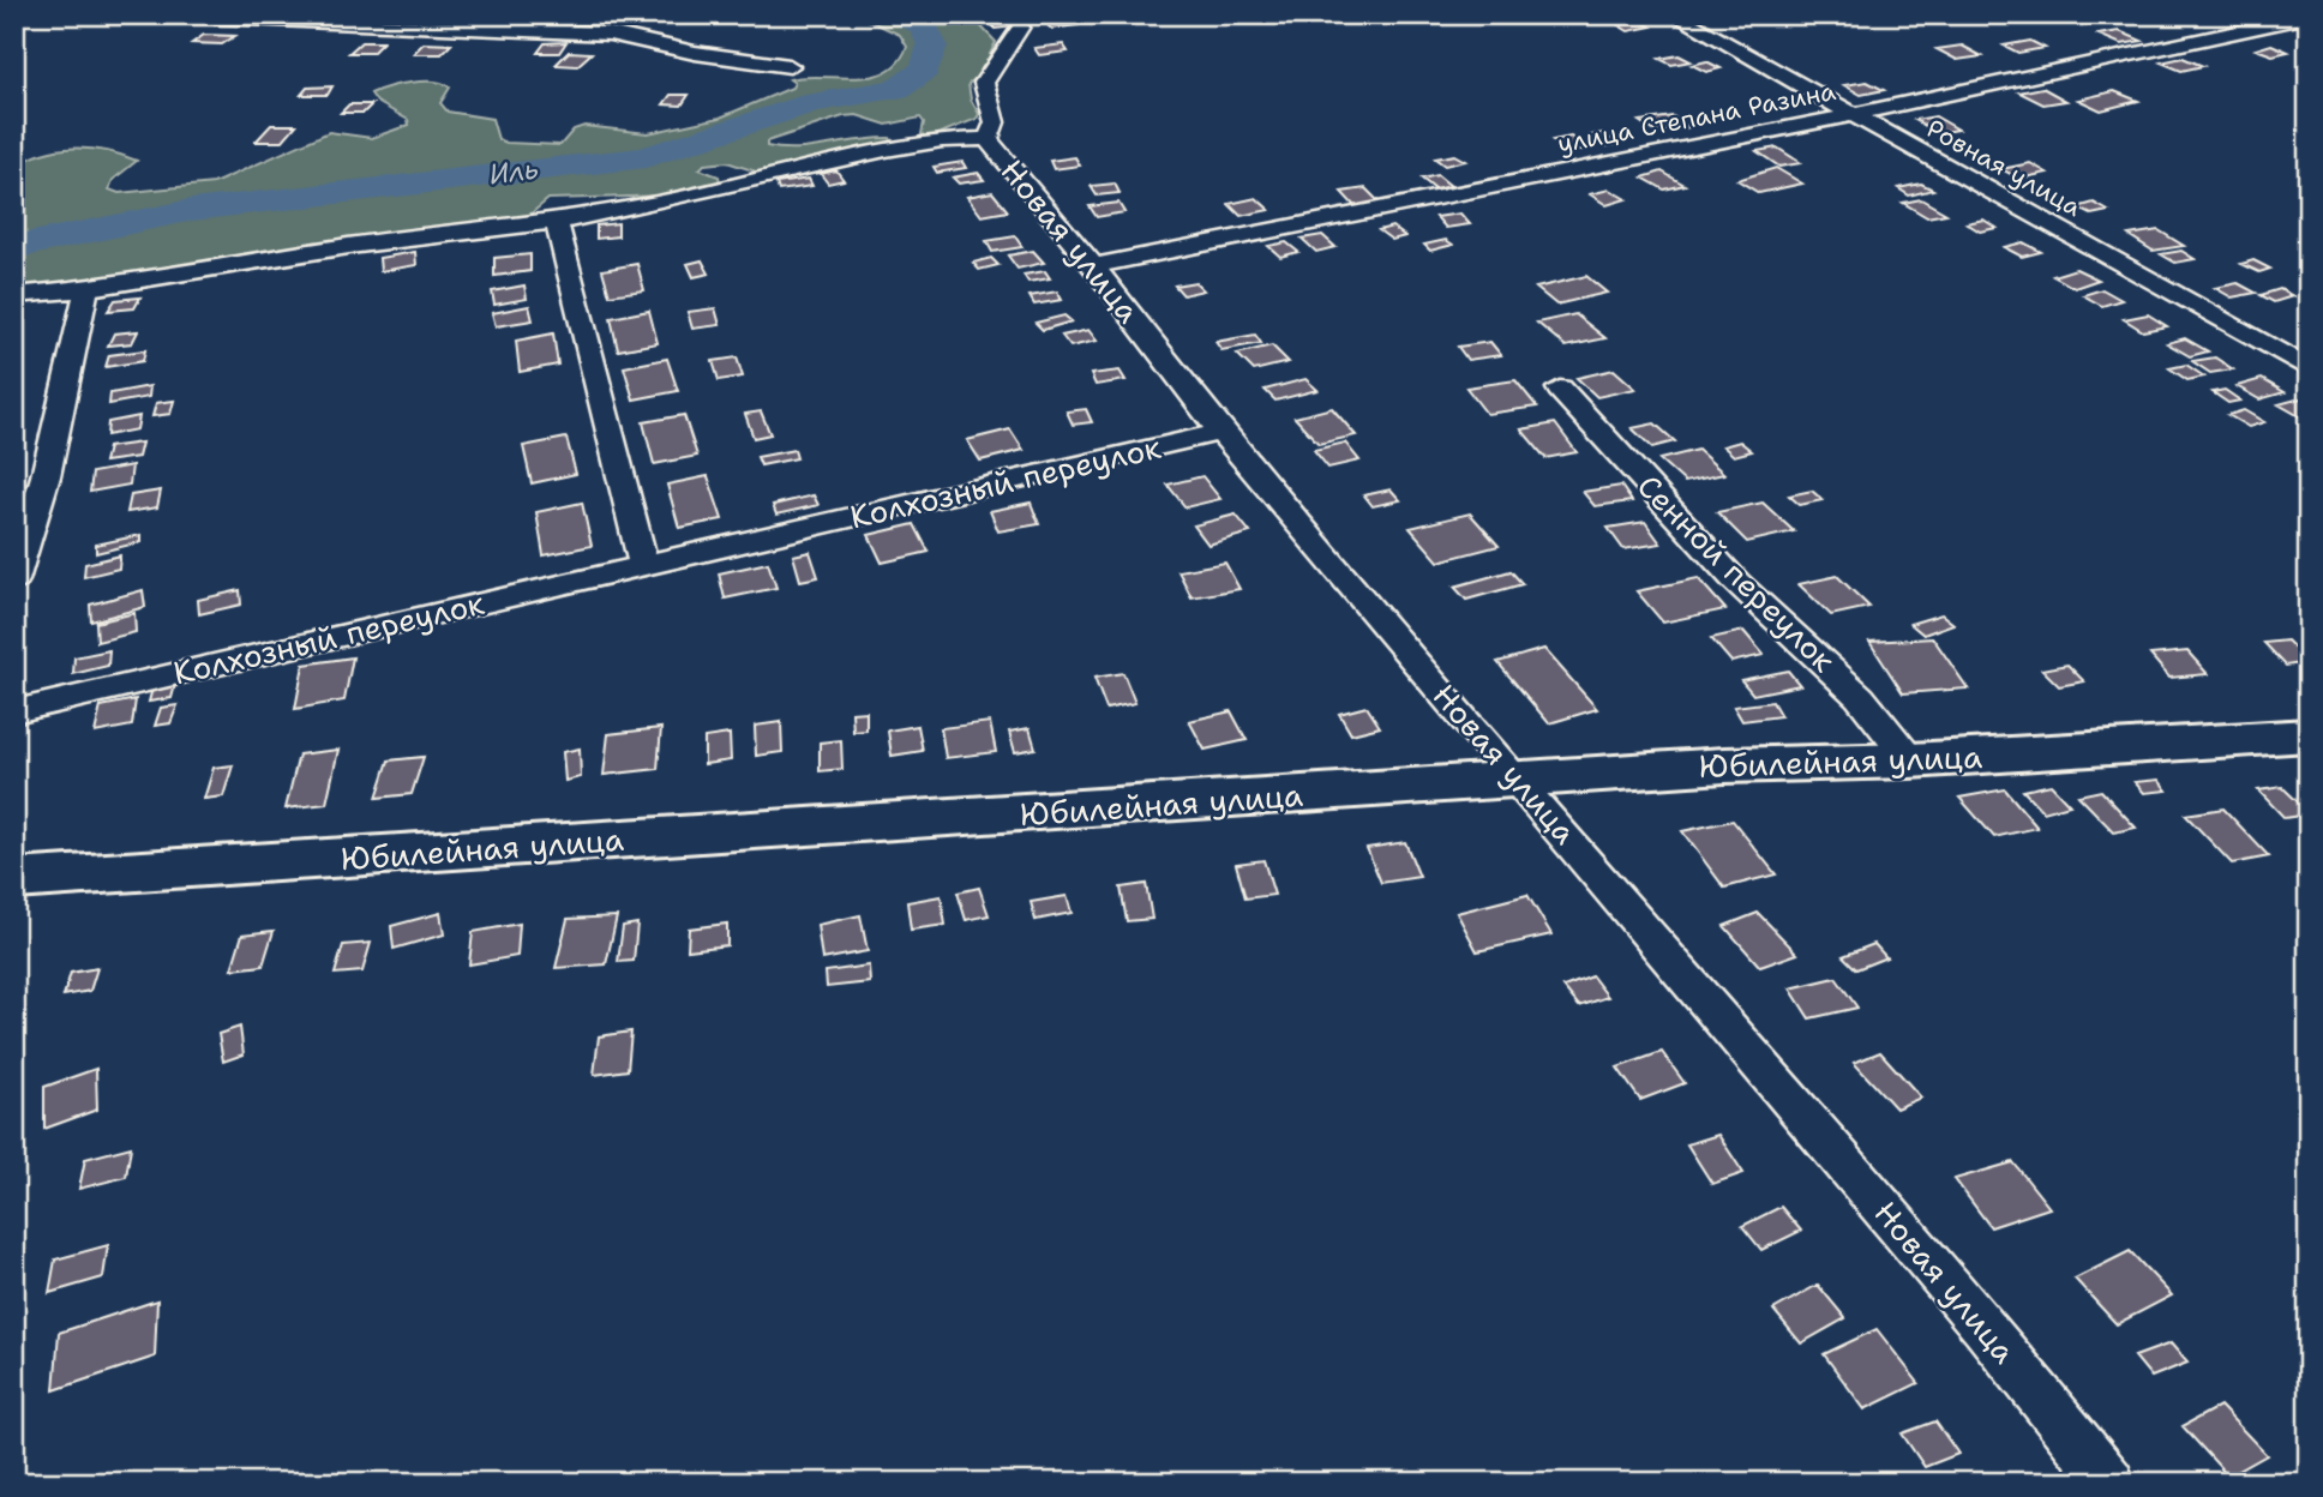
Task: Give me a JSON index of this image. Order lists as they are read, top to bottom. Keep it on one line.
{"streets":{"street":["улица Степана Разина","Ровная улица","Новая улица","Колхозный переулок","Сенной переулок","Юбилейная улица"]},"crossings":[["улица Степана Разина","Ровная улица"],["улица Степана Разина","Новая улица"],["Новая улица","Колхозный переулок"],["Новая улица","Юбилейная улица"],["Сенной переулок","Юбилейная улица"]],"water":["Иль"]}
